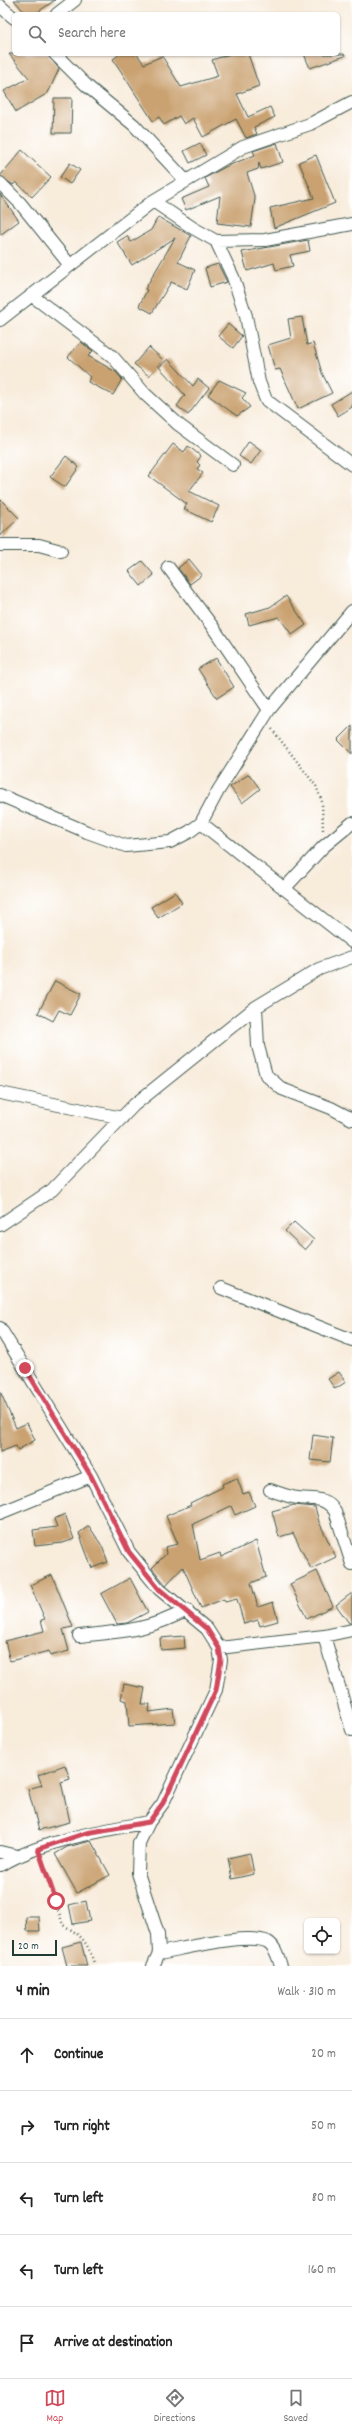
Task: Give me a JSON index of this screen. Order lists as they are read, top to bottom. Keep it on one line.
{"scale_bar":"20 m","page":{"search":"Search here","scale":"20 m","heading":["4 min","Walk · 310 m"],"list":[["Continue","20 m"],["Turn right","50 m"],["Turn left","80 m"],["Turn left","160 m"],"Arrive at destination"],"nav":["Map","Directions","Saved"]}}
